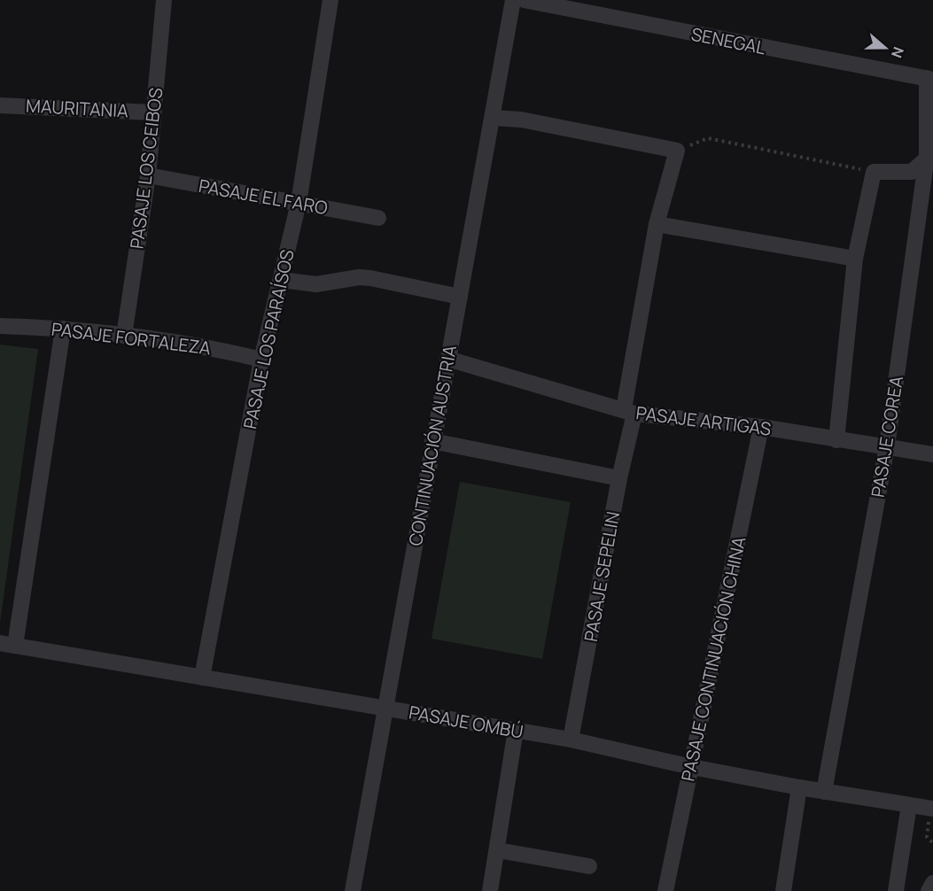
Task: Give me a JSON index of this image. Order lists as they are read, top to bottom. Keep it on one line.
{"streets":{"street":["SENEGAL","MAURITANIA","PASAJE LOS CEIBOS","PASAJE EL FARO","PASAJE FORTALEZA","PASAJE LOS PARAÍSOS","PASAJE ARTIGAS","PASAJE COREA","CONTINUACIÓN AUSTRIA","PASAJE SEPELIN","PASAJE CONTINUACIÓN CHINA","PASAJE OMBÚ"]},"crossings":[["SENEGAL","PASAJE COREA"],["MAURITANIA","PASAJE LOS CEIBOS"],["PASAJE LOS CEIBOS","PASAJE EL FARO"],["PASAJE LOS CEIBOS","PASAJE FORTALEZA"],["PASAJE EL FARO","PASAJE LOS PARAÍSOS"],["PASAJE FORTALEZA","PASAJE LOS PARAÍSOS"],["PASAJE LOS PARAÍSOS","PASAJE OMBÚ"],["PASAJE ARTIGAS","PASAJE COREA"],["PASAJE ARTIGAS","CONTINUACIÓN AUSTRIA"],["PASAJE ARTIGAS","PASAJE SEPELIN"],["PASAJE ARTIGAS","PASAJE CONTINUACIÓN CHINA"],["PASAJE COREA","PASAJE OMBÚ"],["CONTINUACIÓN AUSTRIA","PASAJE OMBÚ"],["PASAJE SEPELIN","PASAJE OMBÚ"],["PASAJE CONTINUACIÓN CHINA","PASAJE OMBÚ"]],"north":"right"}
